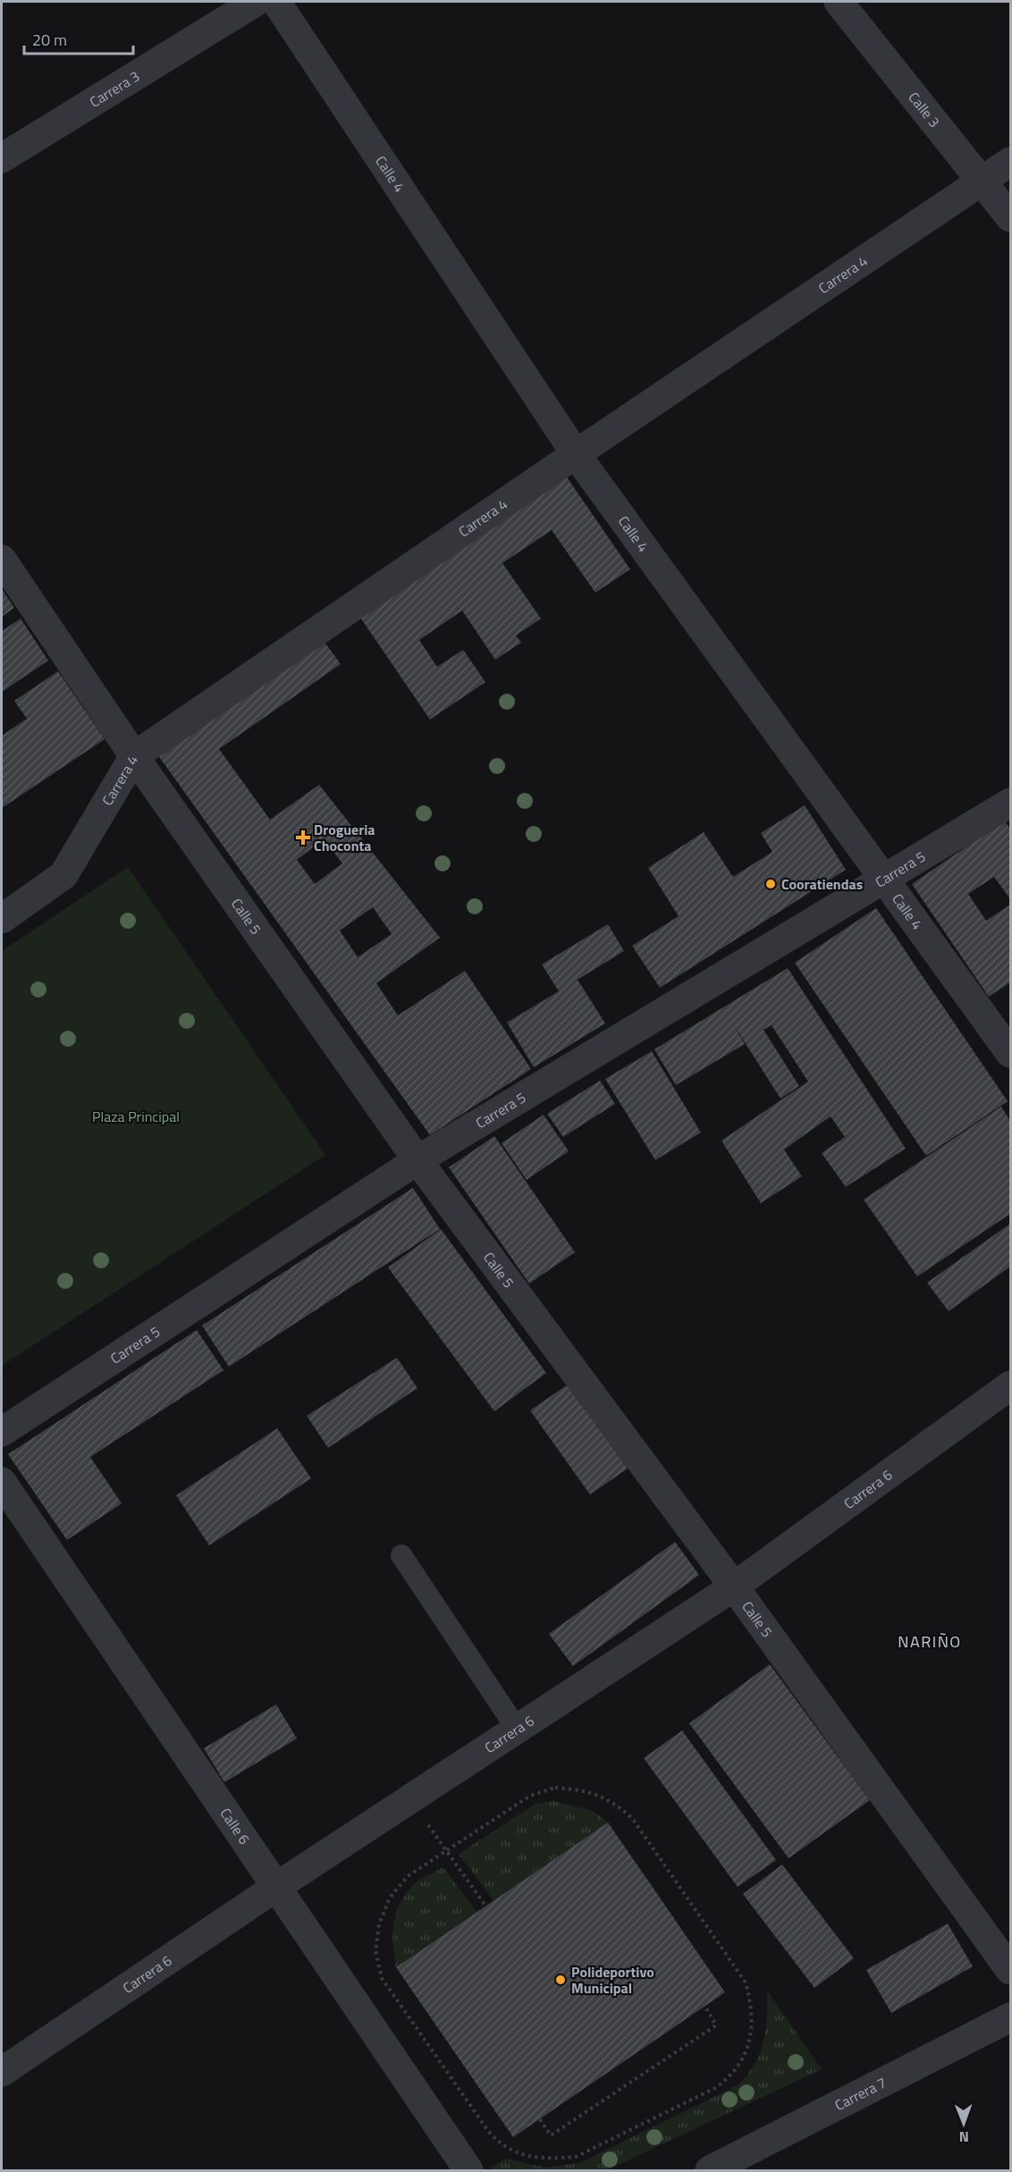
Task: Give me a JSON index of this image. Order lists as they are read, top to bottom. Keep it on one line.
{"streets":{"street":["Carrera 3","Calle 3","Calle 4","Carrera 4","Carrera 5","Calle 5","Carrera 6","Calle 6","Carrera 7"]},"crossings":[["Calle 3","Carrera 4"],["Calle 4","Carrera 4"],["Calle 4","Carrera 5"],["Carrera 4","Calle 5"],["Carrera 5","Calle 5"],["Calle 5","Carrera 6"],["Carrera 6","Calle 6"]],"districts":["NARIÑO"],"parks":["Plaza Principal"],"places":{"health":["Drogueria Choconta"],"other":["Cooratiendas","Polideportivo Municipal"]},"scale_bar":"20 m","north":"bottom"}
